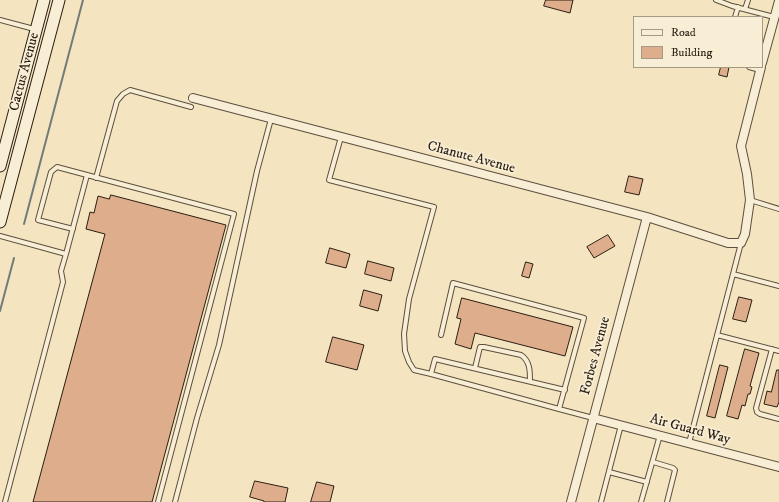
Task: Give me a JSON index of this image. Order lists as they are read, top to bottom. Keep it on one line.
{"streets":{"main road":["Cactus Avenue"],"street":["Chanute Avenue","Forbes Avenue","Air Guard Way"]},"crossings":[["Chanute Avenue","Forbes Avenue"],["Forbes Avenue","Air Guard Way"]],"legend":["Road","Building"]}
